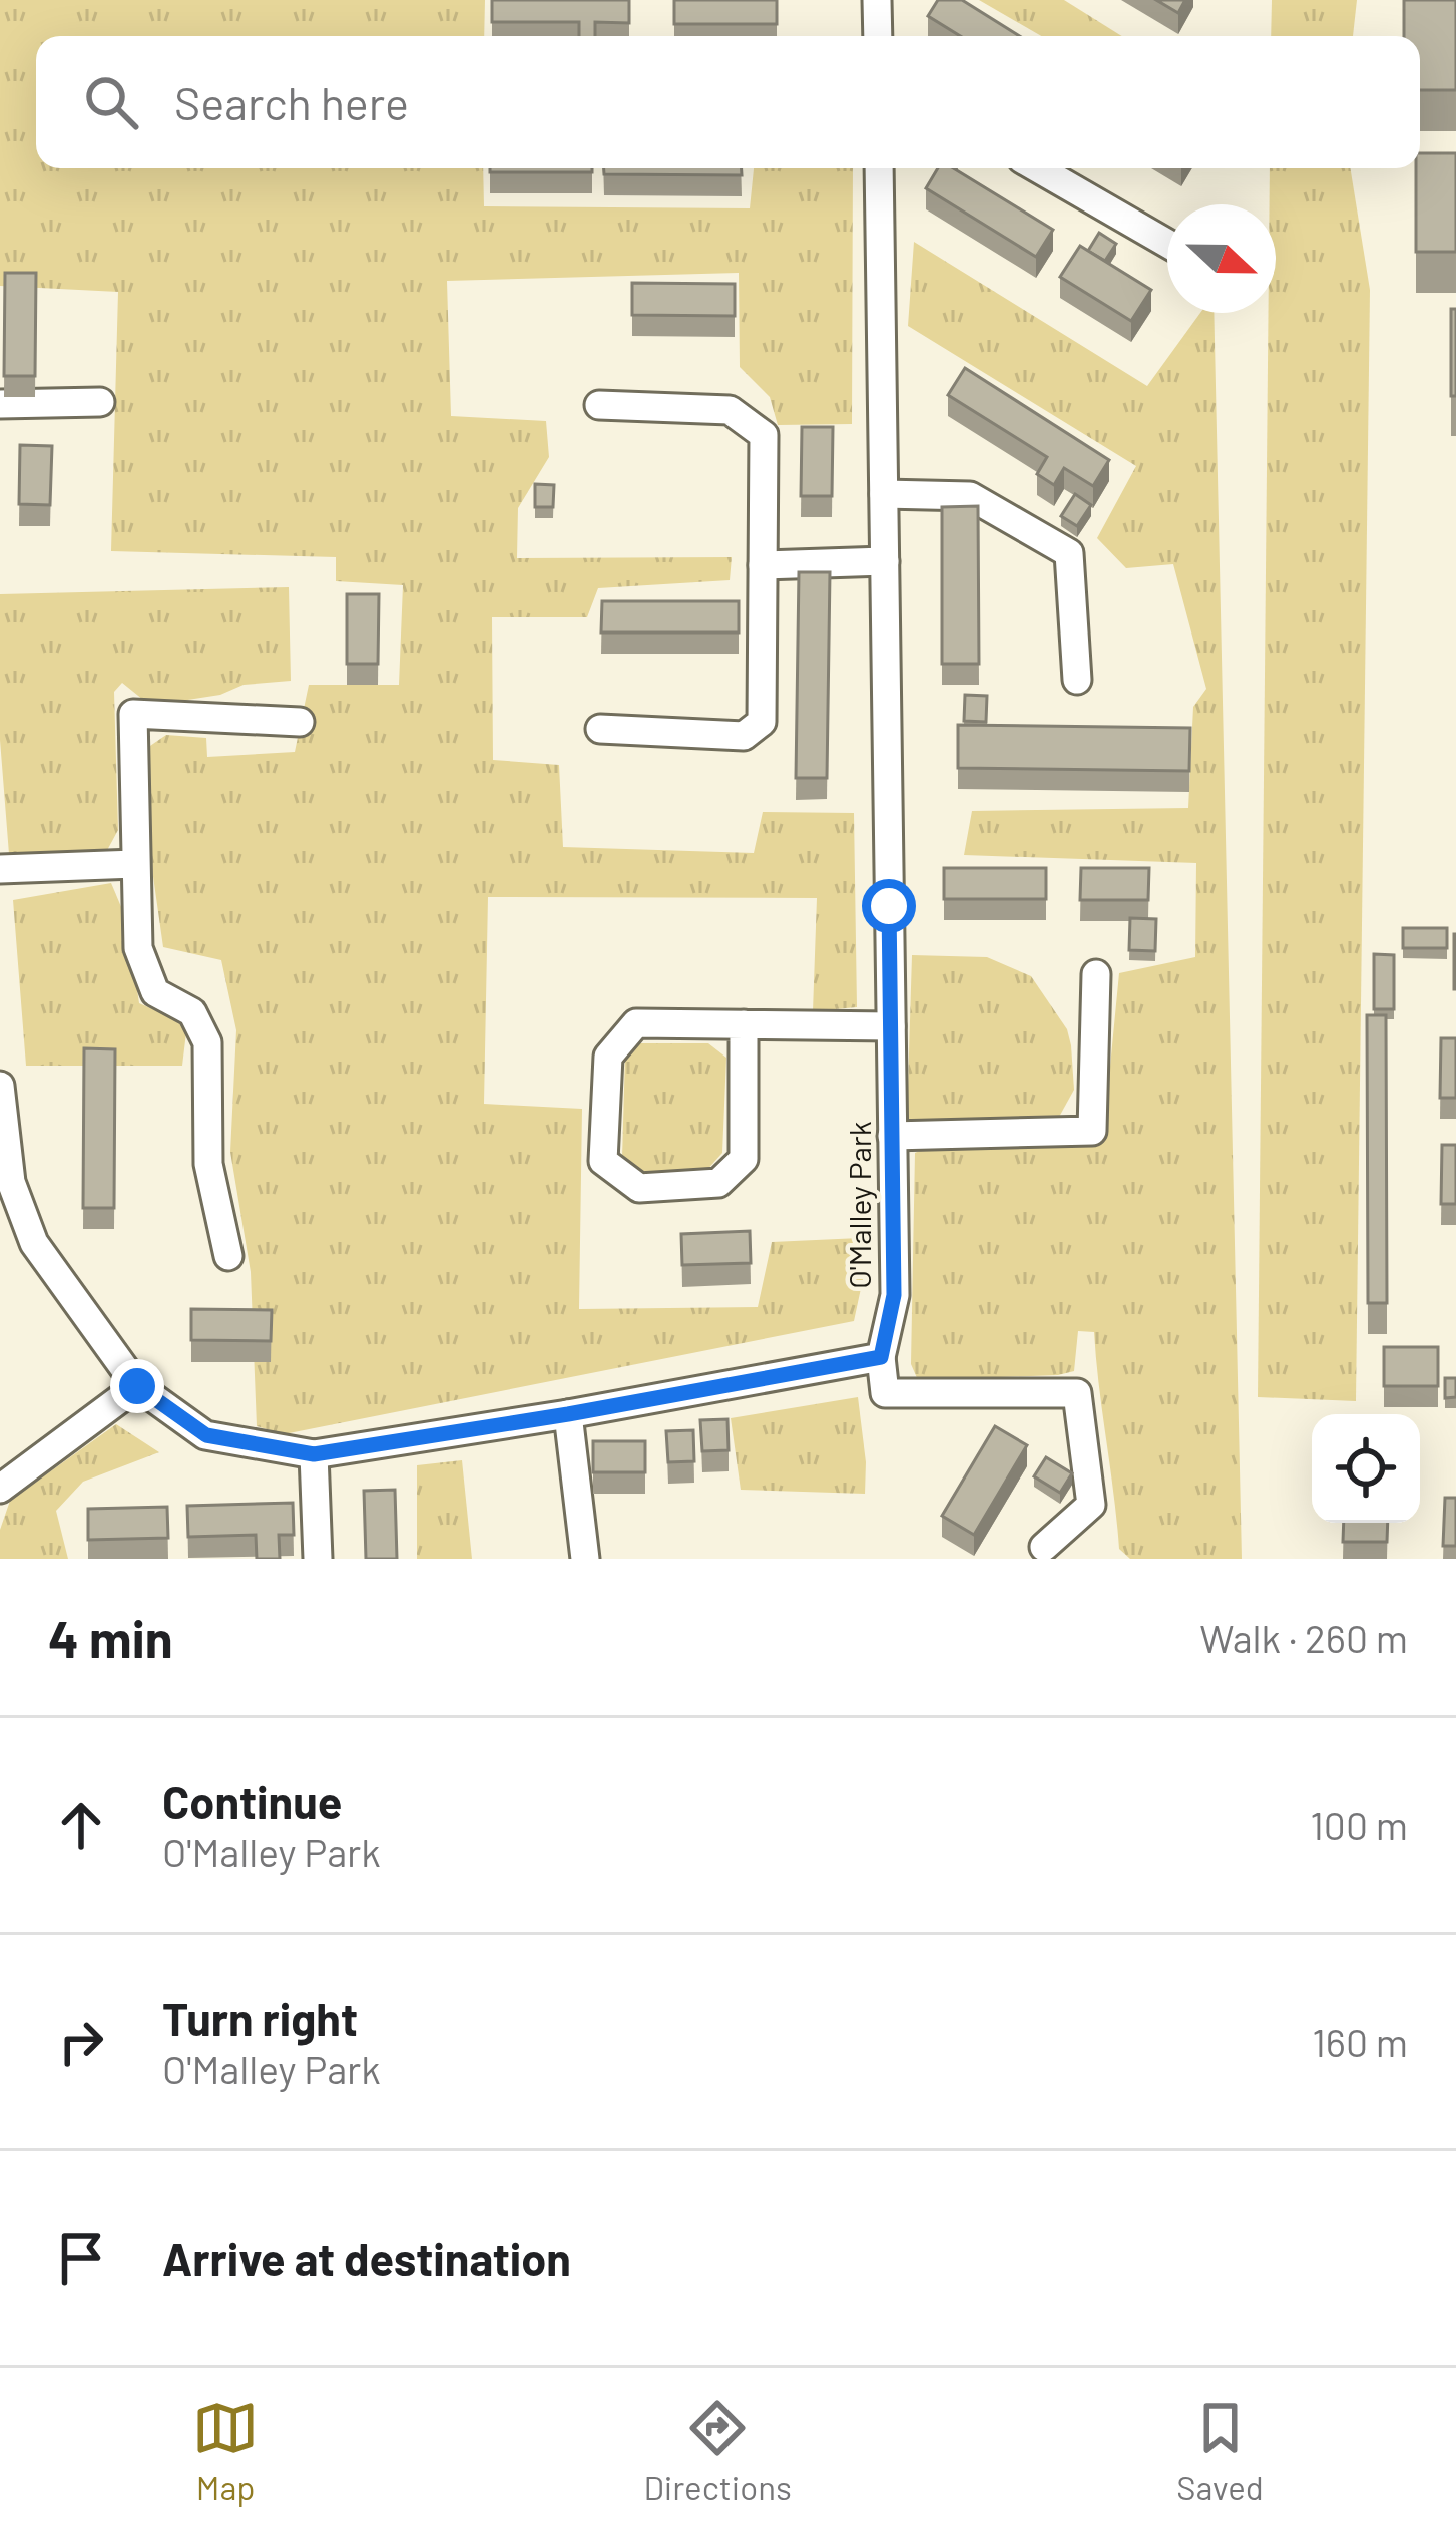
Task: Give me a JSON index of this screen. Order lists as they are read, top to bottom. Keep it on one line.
{"streets":{"street":["O'Malley Park"]},"north":"right","page":{"search":"Search here","heading":["4 min","Walk · 260 m"],"list":[["Continue","O'Malley Park","100 m"],["Turn right","O'Malley Park","160 m"],"Arrive at destination"],"nav":["Map","Directions","Saved"]}}
